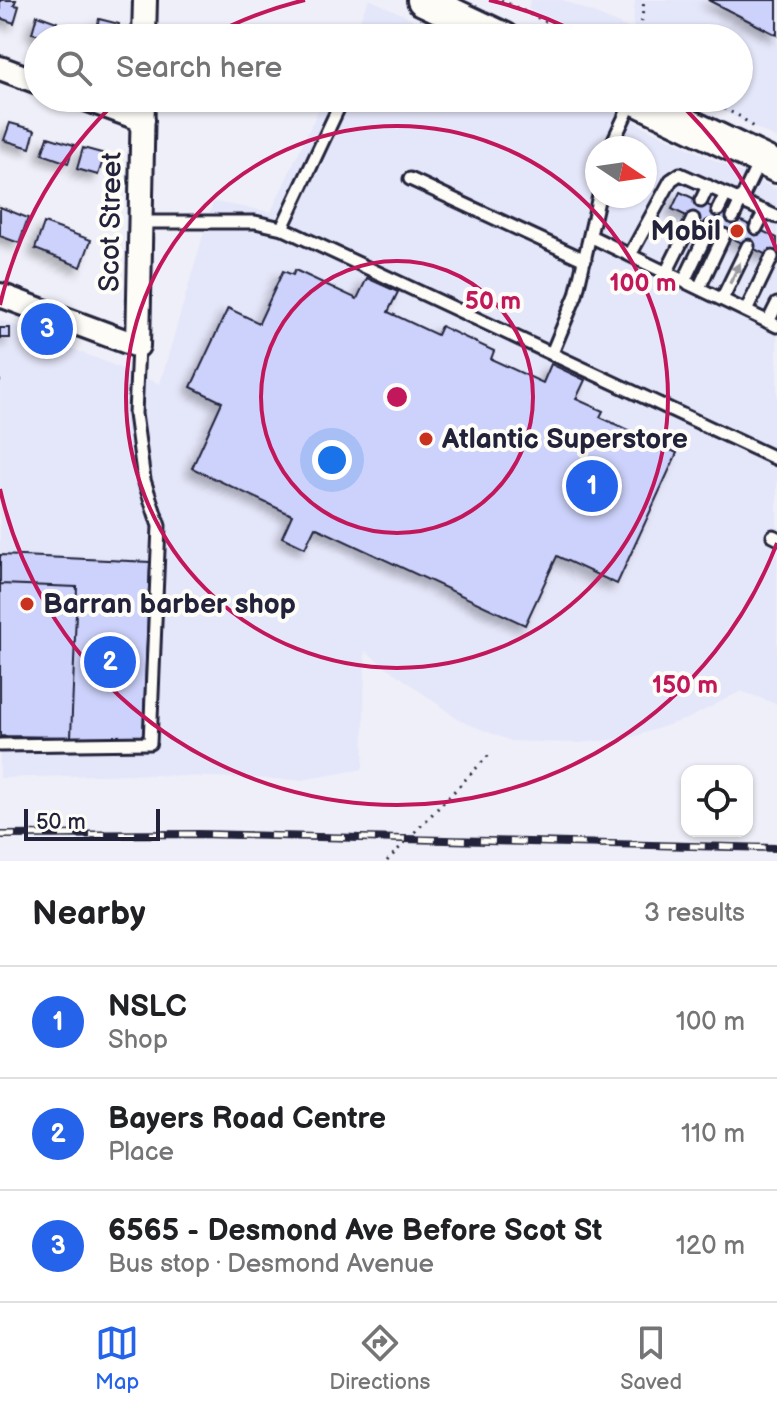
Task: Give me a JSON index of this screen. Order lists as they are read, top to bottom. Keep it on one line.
{"streets":{"street":["Scot Street"]},"places":["Mobil","Atlantic Superstore","Barran barber shop"],"scale_bar":"50 m","north":"right","page":{"search":"Search here","pins":["3","1","2"],"scale":"50 m","heading":["Nearby","3 results"],"list":[{"mark":"1","name":"NSLC","note":"Shop","value":"100 m"},{"mark":"2","name":"Bayers Road Centre","note":"Place","value":"110 m"},{"mark":"3","name":"6565 - Desmond Ave Before Scot St","note":"Bus stop · Desmond Avenue","value":"120 m"}],"nav":["Map","Directions","Saved"]},"rings":["100 m","50 m","150 m"]}
